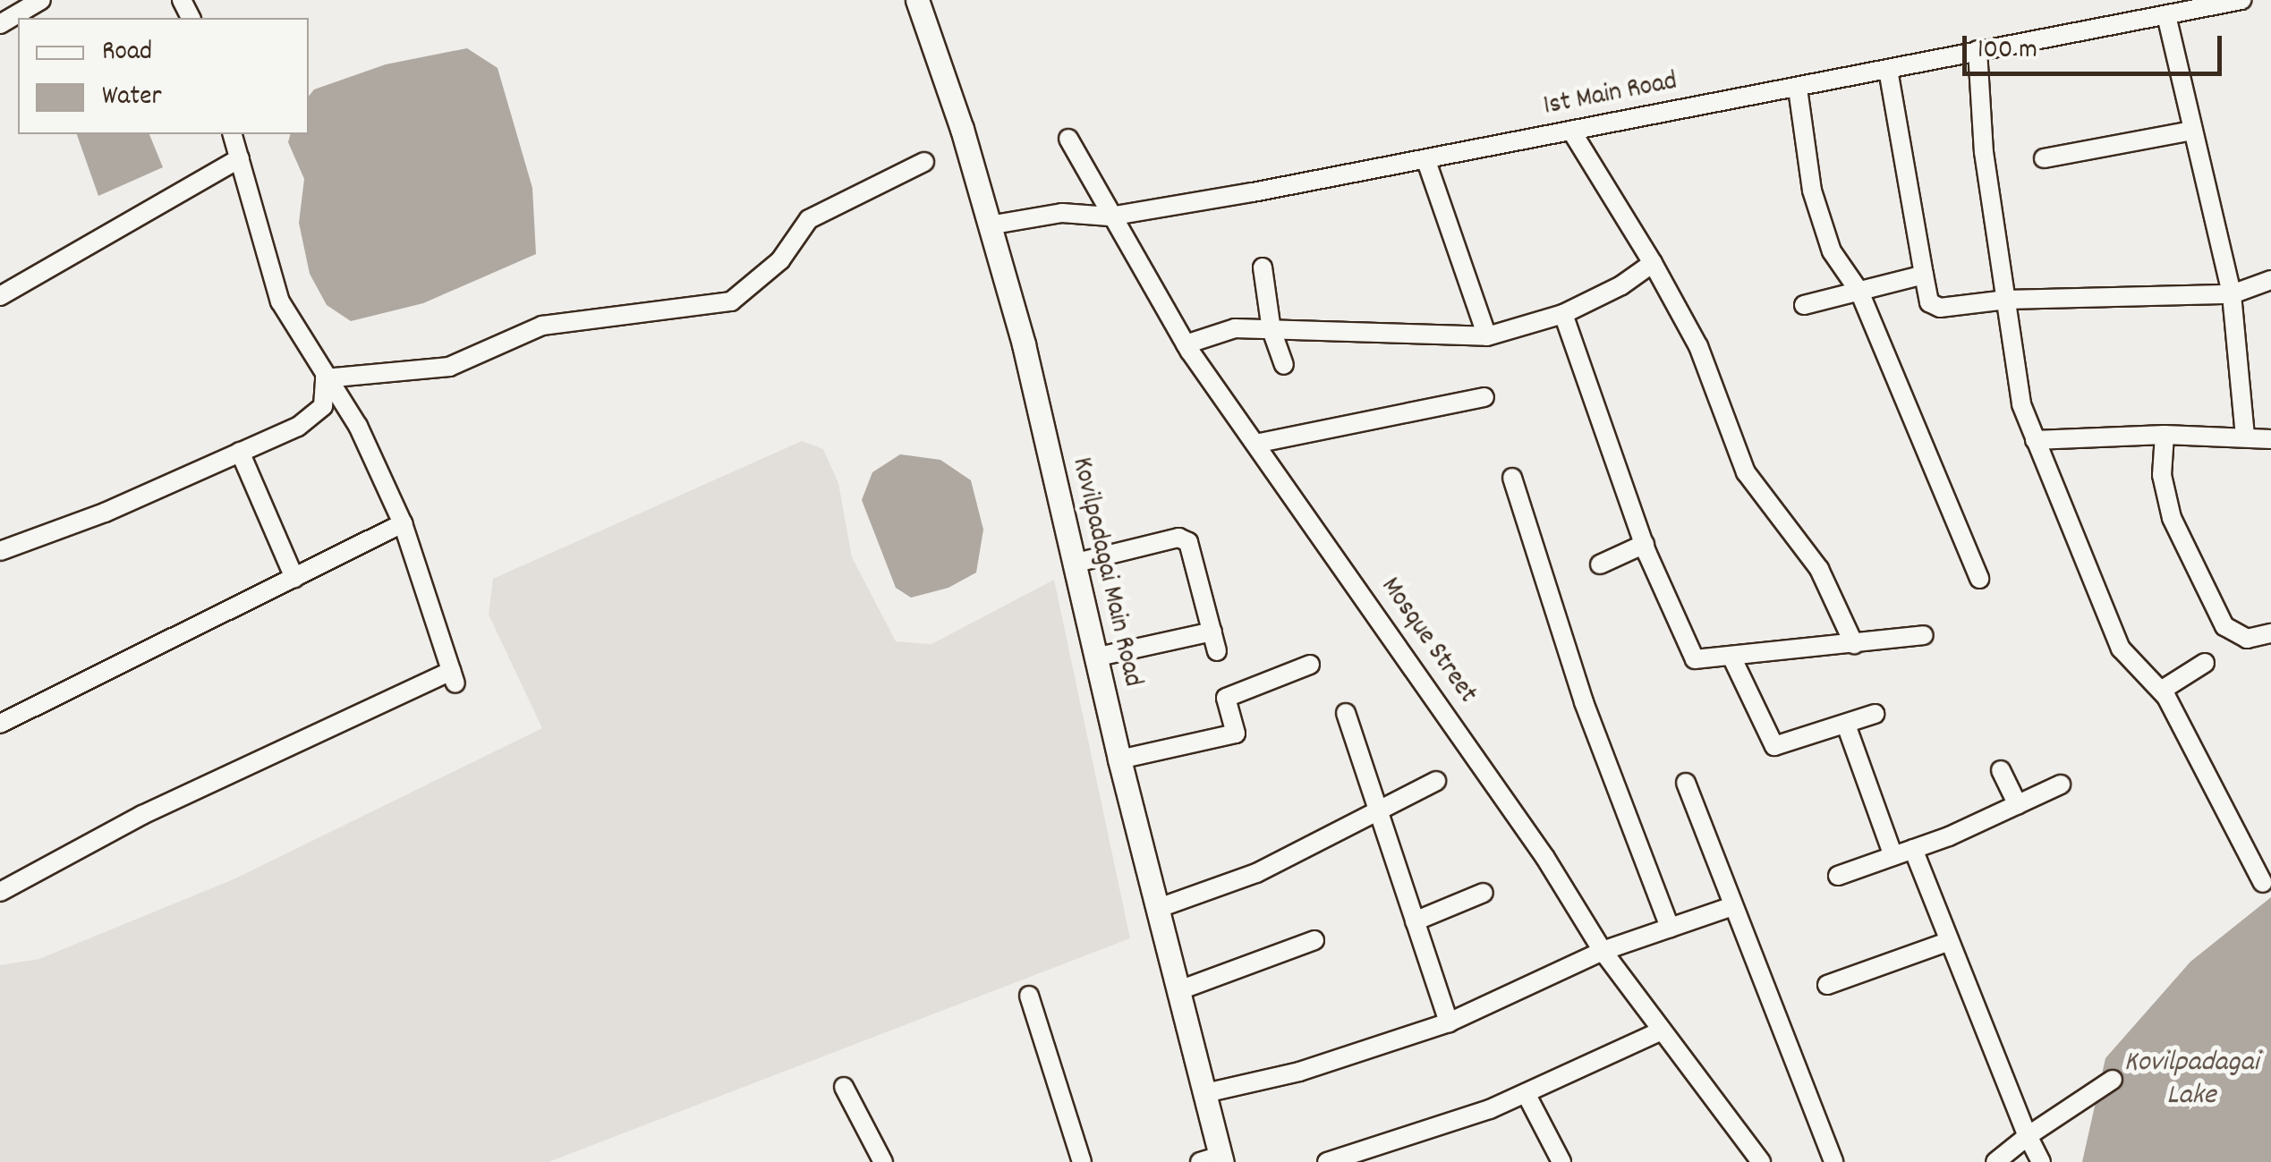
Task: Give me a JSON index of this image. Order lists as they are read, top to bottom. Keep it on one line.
{"streets":{"main road":["Kovilpadagai Main Road"],"street":["1st Main Road","Mosque Street"]},"crossings":[["1st Main Road","Kovilpadagai Main Road"],["1st Main Road","Mosque Street"]],"water":["Kovilpadagai Lake"],"legend":["Road","Water"],"scale_bar":"100 m"}
